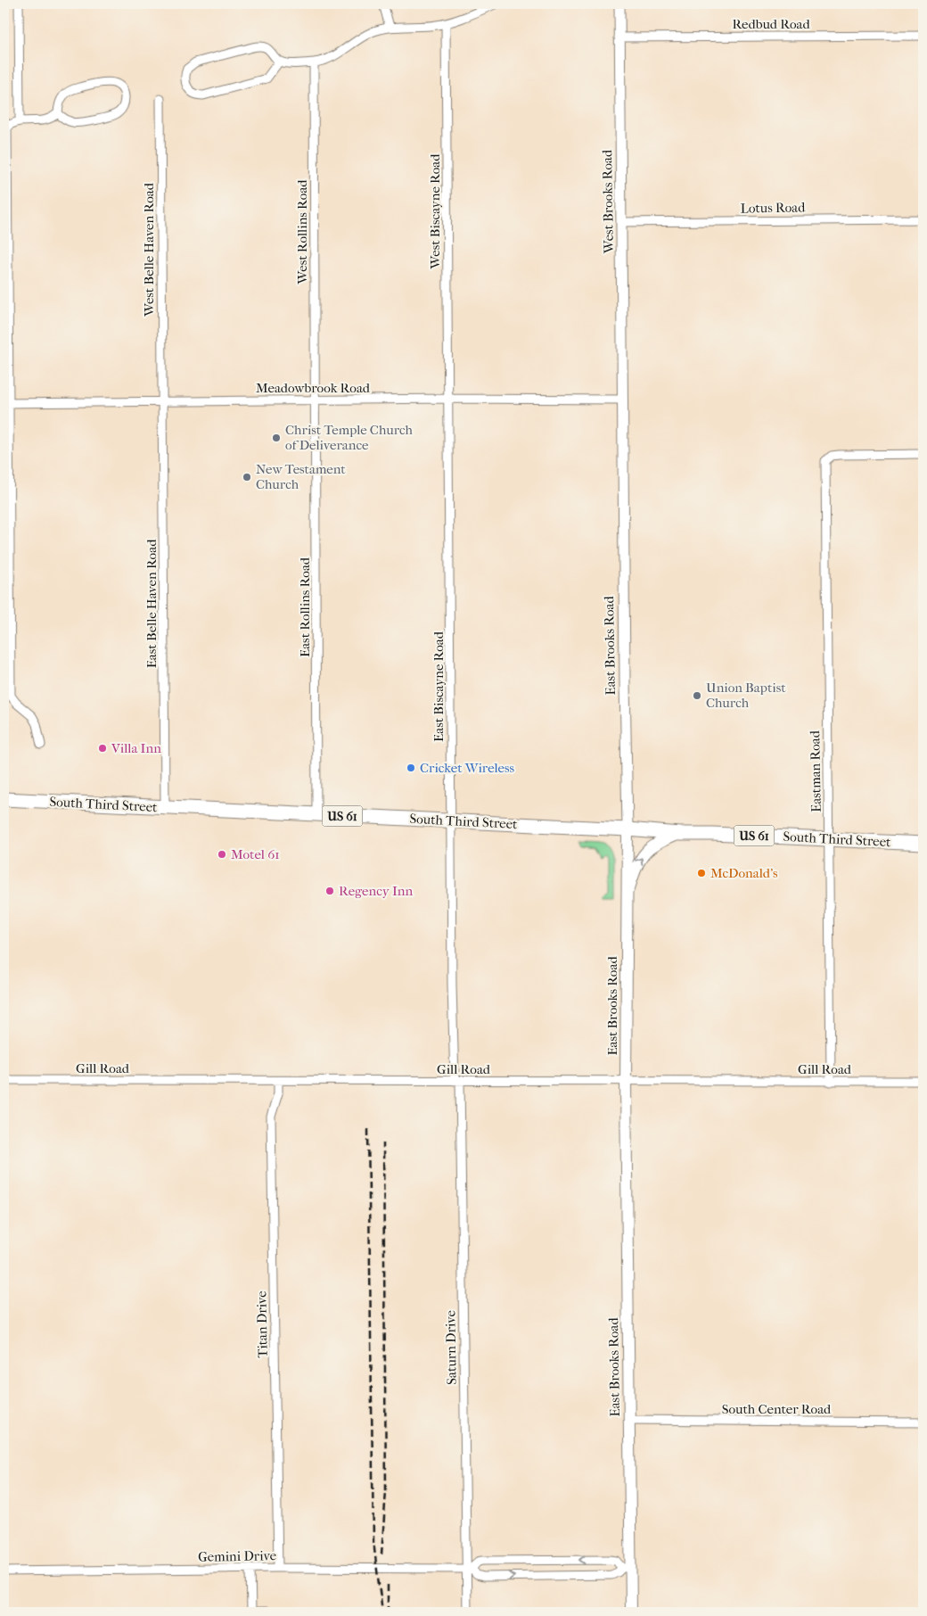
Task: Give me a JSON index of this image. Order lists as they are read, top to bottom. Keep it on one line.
{"streets":{"highway":["South Third Street","US 61"],"main road":["East Brooks Road"],"street":["Redbud Road","West Brooks Road","Lotus Road","West Biscayne Road","West Rollins Road","West Belle Haven Road","Meadowbrook Road","East Belle Haven Road","East Rollins Road","East Biscayne Road","Eastman Road","Gill Road","Titan Drive","Saturn Drive","South Center Road","Gemini Drive"]},"crossings":[["Redbud Road","West Brooks Road"],["West Brooks Road","Lotus Road"],["West Brooks Road","Meadowbrook Road"],["West Brooks Road","East Brooks Road"],["West Biscayne Road","Meadowbrook Road"],["West Biscayne Road","East Biscayne Road"],["West Rollins Road","Meadowbrook Road"],["West Rollins Road","East Rollins Road"],["West Belle Haven Road","Meadowbrook Road"],["West Belle Haven Road","East Belle Haven Road"],["Meadowbrook Road","East Belle Haven Road"],["Meadowbrook Road","East Rollins Road"],["Meadowbrook Road","East Brooks Road"],["Meadowbrook Road","East Biscayne Road"],["East Belle Haven Road","South Third Street"],["East Rollins Road","South Third Street"],["East Brooks Road","South Third Street"],["East Brooks Road","Gill Road"],["East Brooks Road","South Center Road"],["East Brooks Road","Gemini Drive"],["East Biscayne Road","South Third Street"],["East Biscayne Road","Gill Road"],["East Biscayne Road","Saturn Drive"],["Eastman Road","South Third Street"],["Eastman Road","Gill Road"],["Gill Road","Titan Drive"],["Gill Road","Saturn Drive"],["Titan Drive","Gemini Drive"],["Saturn Drive","Gemini Drive"]],"places":["Christ Temple Church of Deliverance","New Testament Church","Union Baptist Church","Villa Inn","Cricket Wireless","Motel 61","McDonald's","Regency Inn"]}
